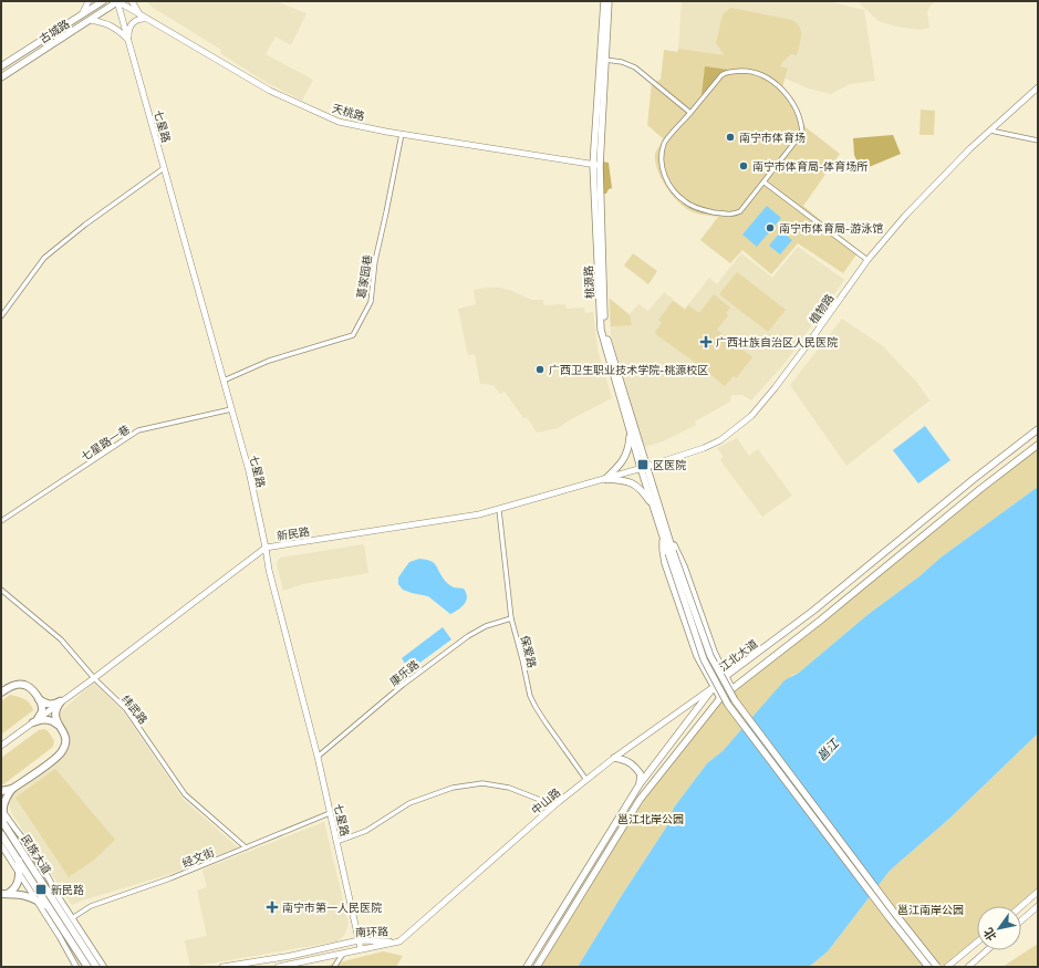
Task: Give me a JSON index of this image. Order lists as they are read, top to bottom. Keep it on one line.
{"streets":{"highway":["民族大道"],"main road":["古城路","天桃路","七星路","桃源路","植物路","新民路","江北大道","中山路","南环路"],"street":["葛家园巷","七星路一巷","保爱路","康乐路","纬武路","经文街"]},"crossings":[["古城路","天桃路"],["古城路","七星路"],["天桃路","七星路"],["天桃路","葛家园巷"],["天桃路","桃源路"],["七星路","葛家园巷"],["七星路","七星路一巷"],["七星路","新民路"],["七星路","康乐路"],["七星路","经文街"],["七星路","南环路"],["桃源路","植物路"],["桃源路","新民路"],["植物路","新民路"],["新民路","保爱路"],["新民路","纬武路"],["保爱路","康乐路"],["保爱路","中山路"],["江北大道","中山路"],["纬武路","经文街"],["中山路","南环路"]],"water":["邕江"],"parks":["邕江北岸公园","邕江南岸公园"],"places":{"other":["南宁市体育场","南宁市体育局-体育场所","南宁市体育局-游泳馆","广西卫生职业技术学院-桃源校区"],"health":["广西壮族自治区人民医院","南宁市第一人民医院"],"transit":["区医院","新民路"]},"north":"bottom left"}
